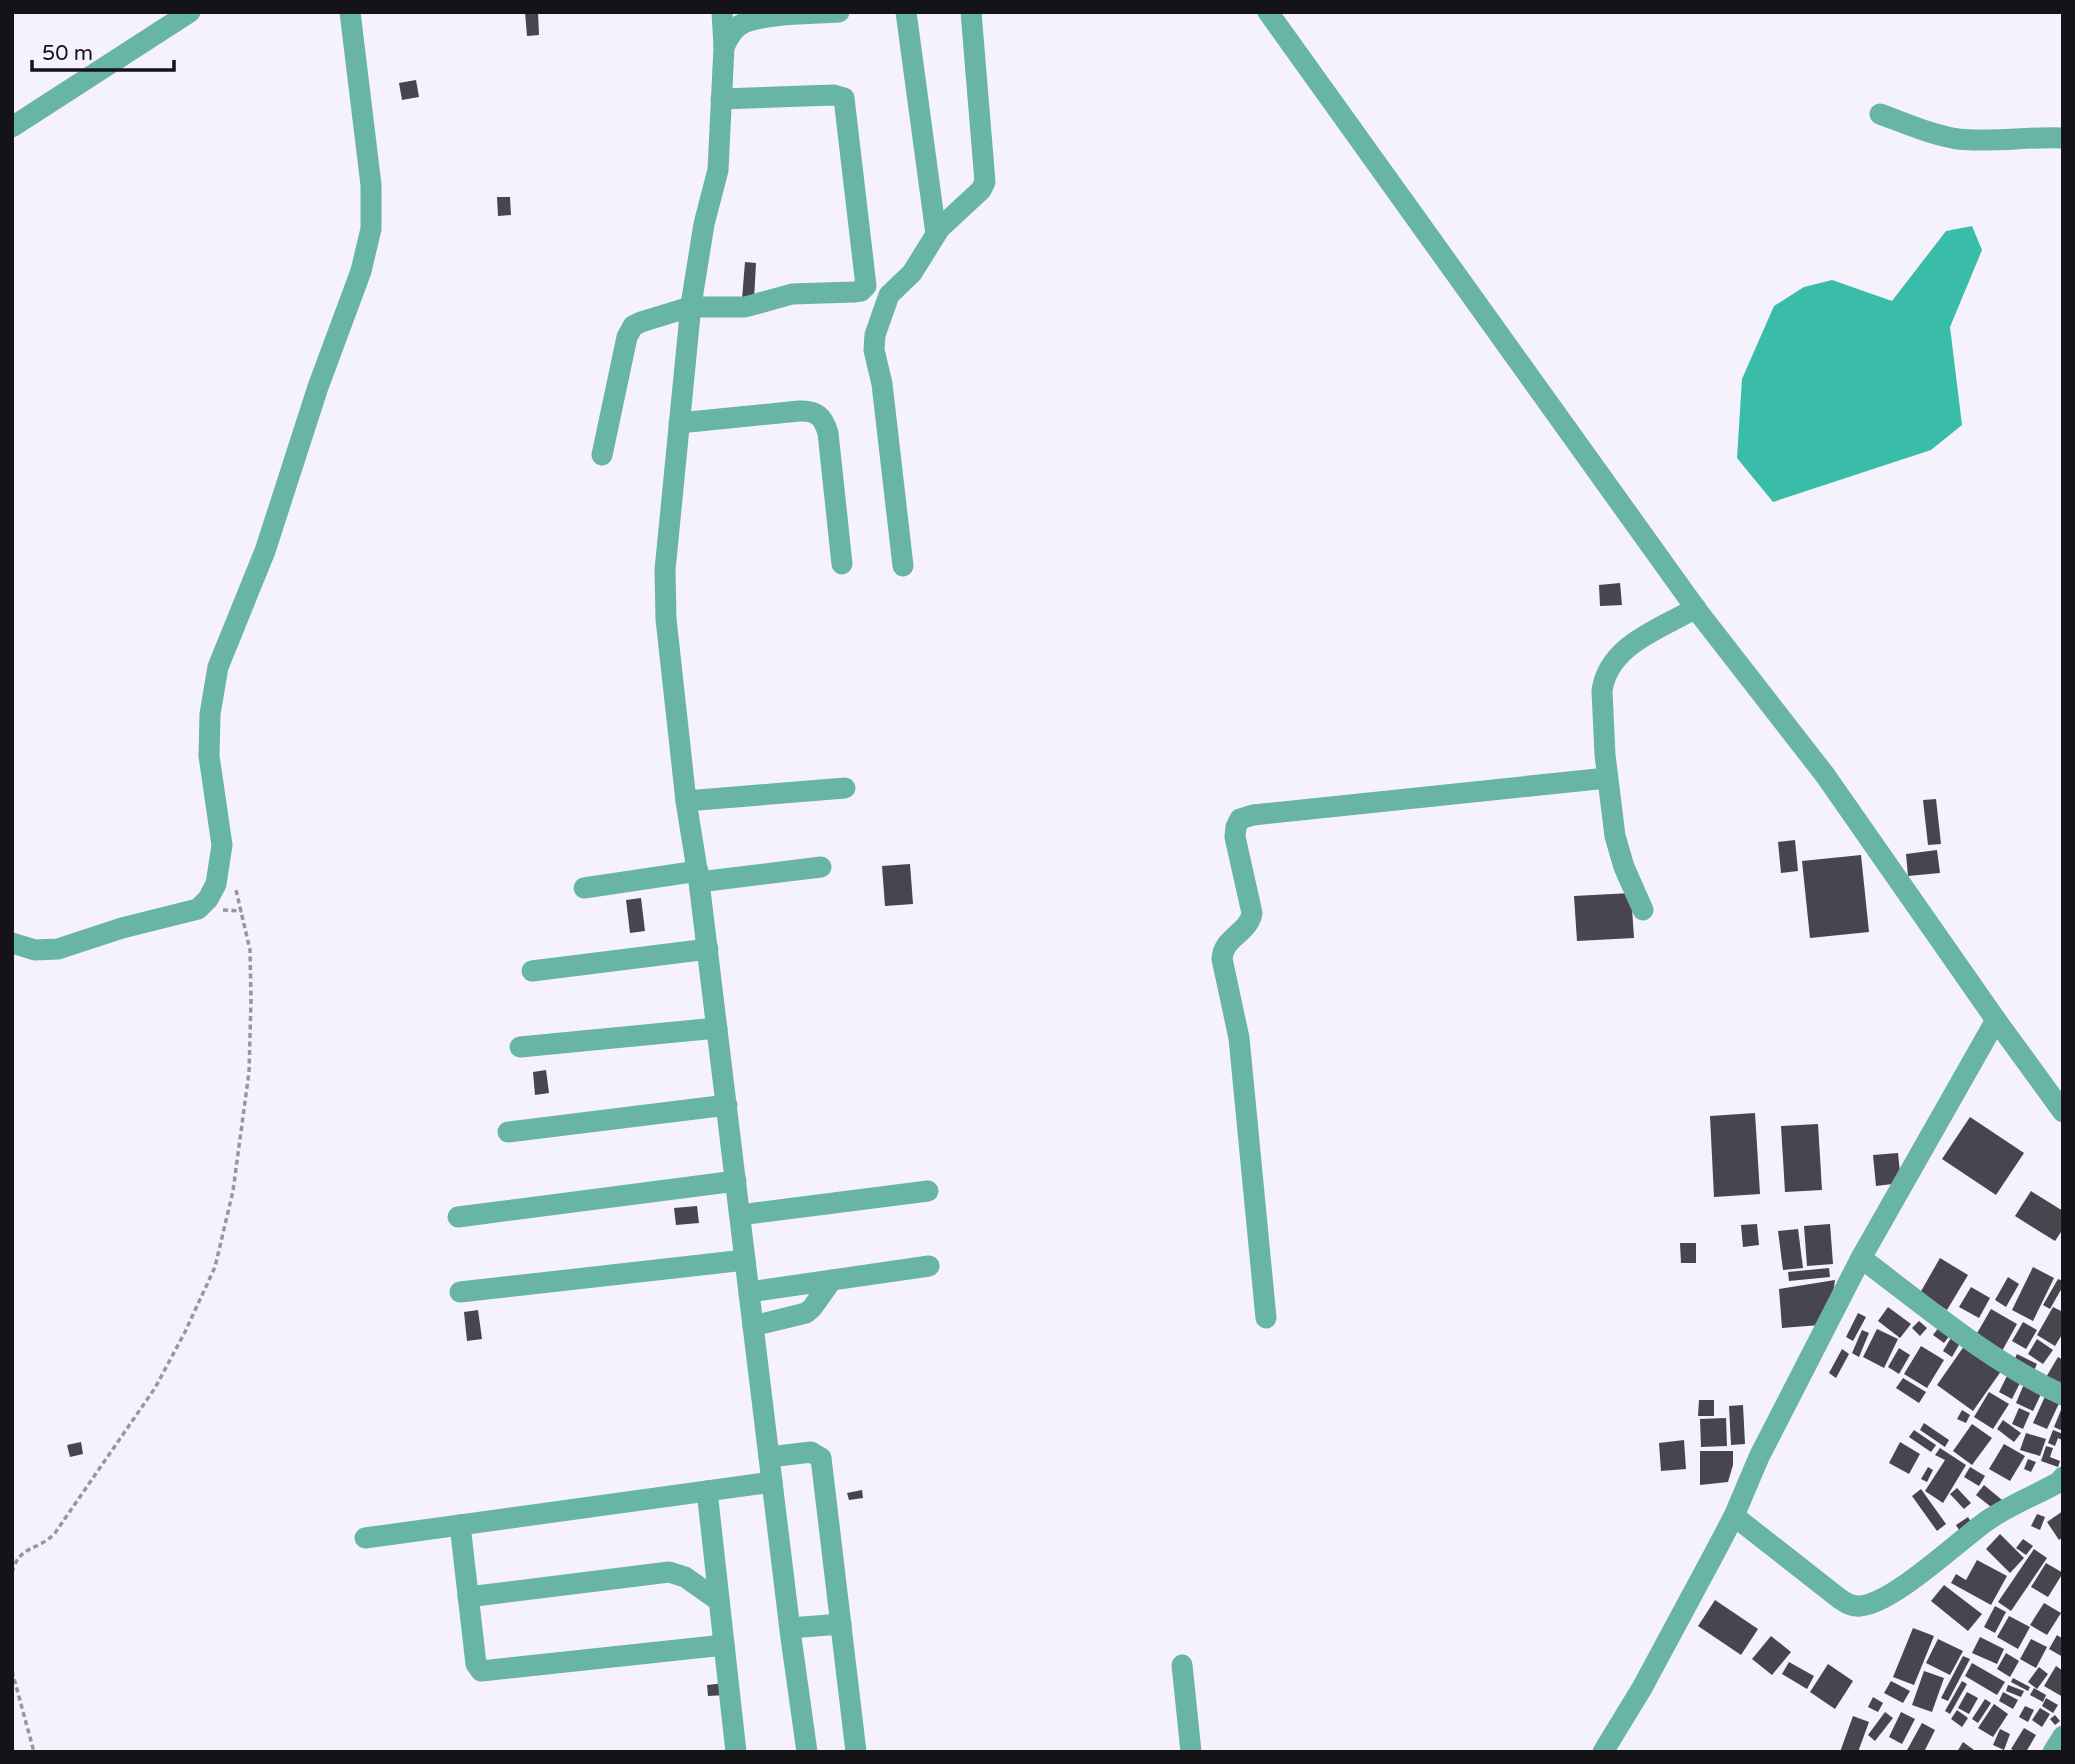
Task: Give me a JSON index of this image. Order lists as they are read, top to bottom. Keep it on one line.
{"scale_bar":"50 m"}
